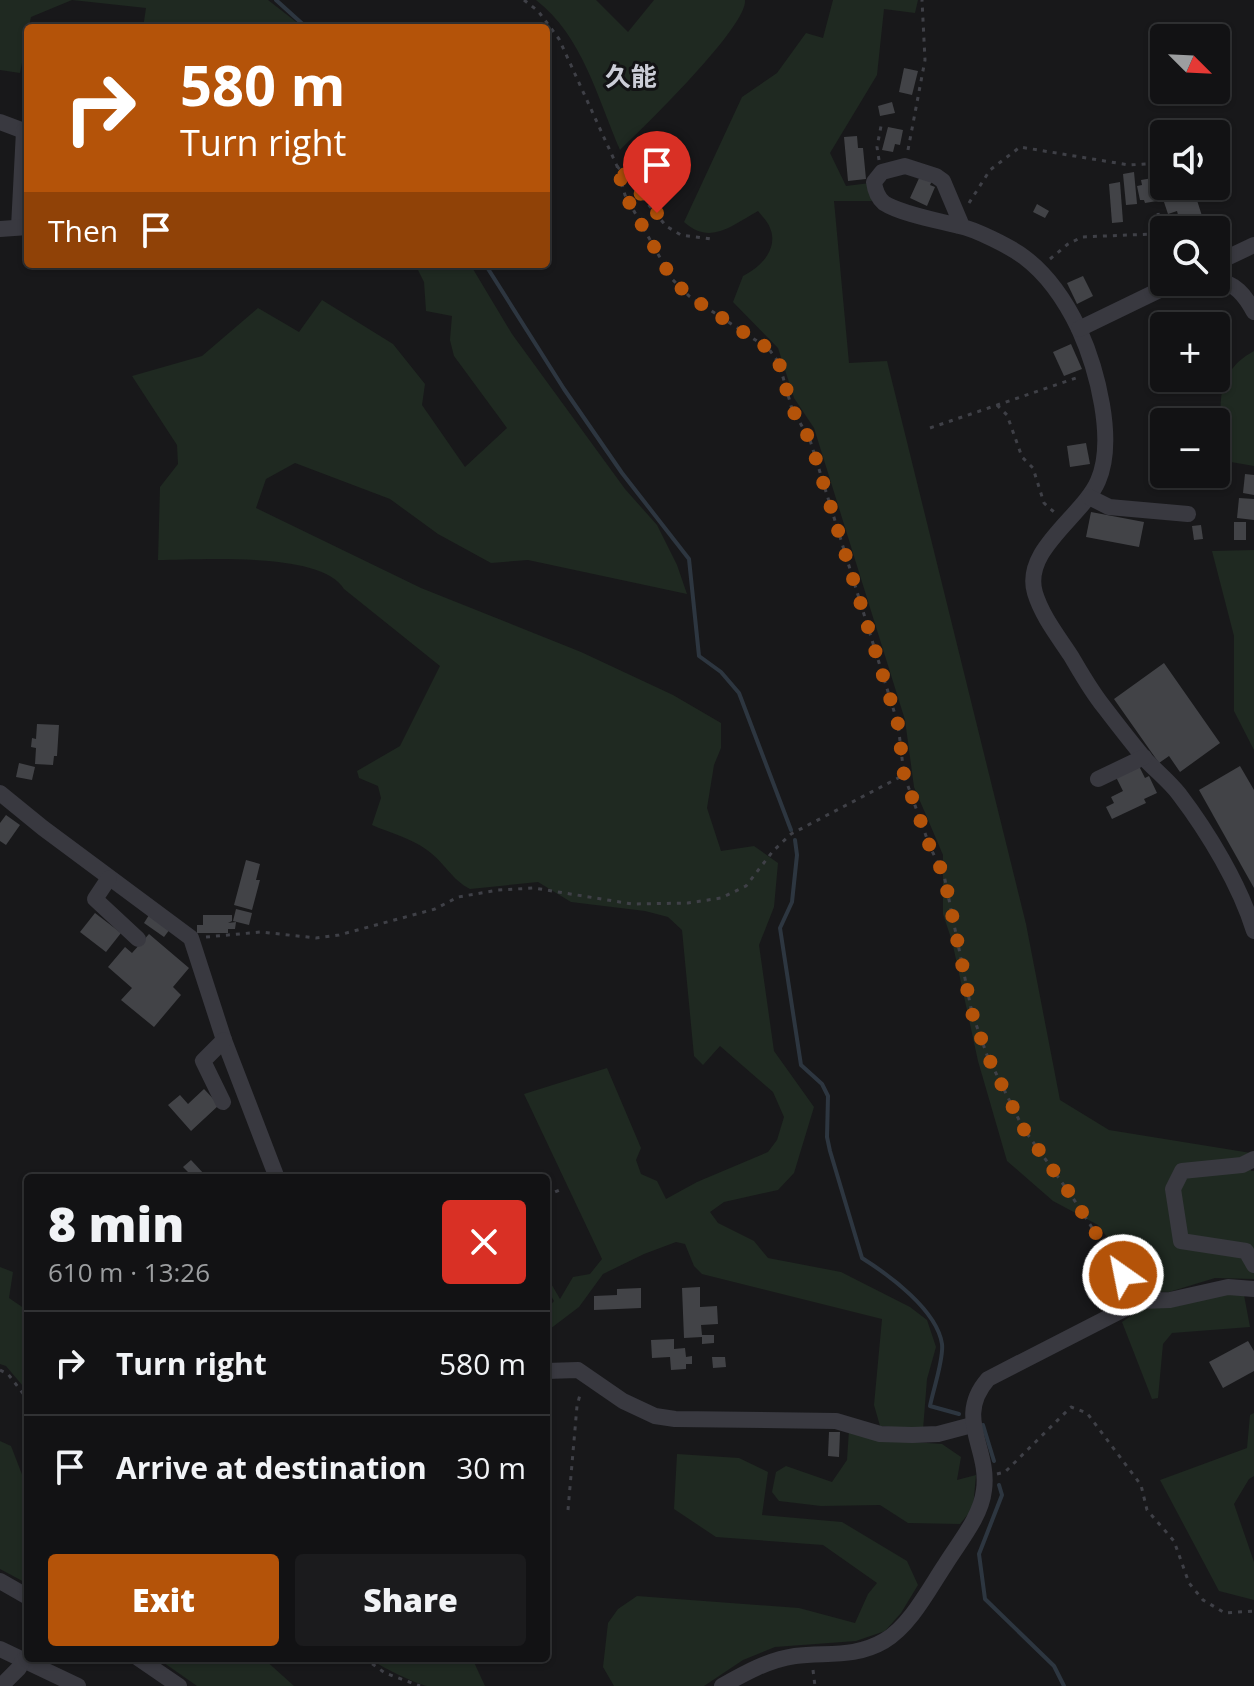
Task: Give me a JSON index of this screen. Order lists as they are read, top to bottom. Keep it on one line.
{"districts":["久能"],"north":"bottom right","page":{"map_buttons":["+","−"],"turn":["580 m","Turn right"],"then":"Then","heading":["8 min","610 m · 13:26"],"list":[{"name":"Turn right","value":"580 m"},{"name":"Arrive at destination","value":"30 m"}],"buttons":["Exit","Share"]}}
